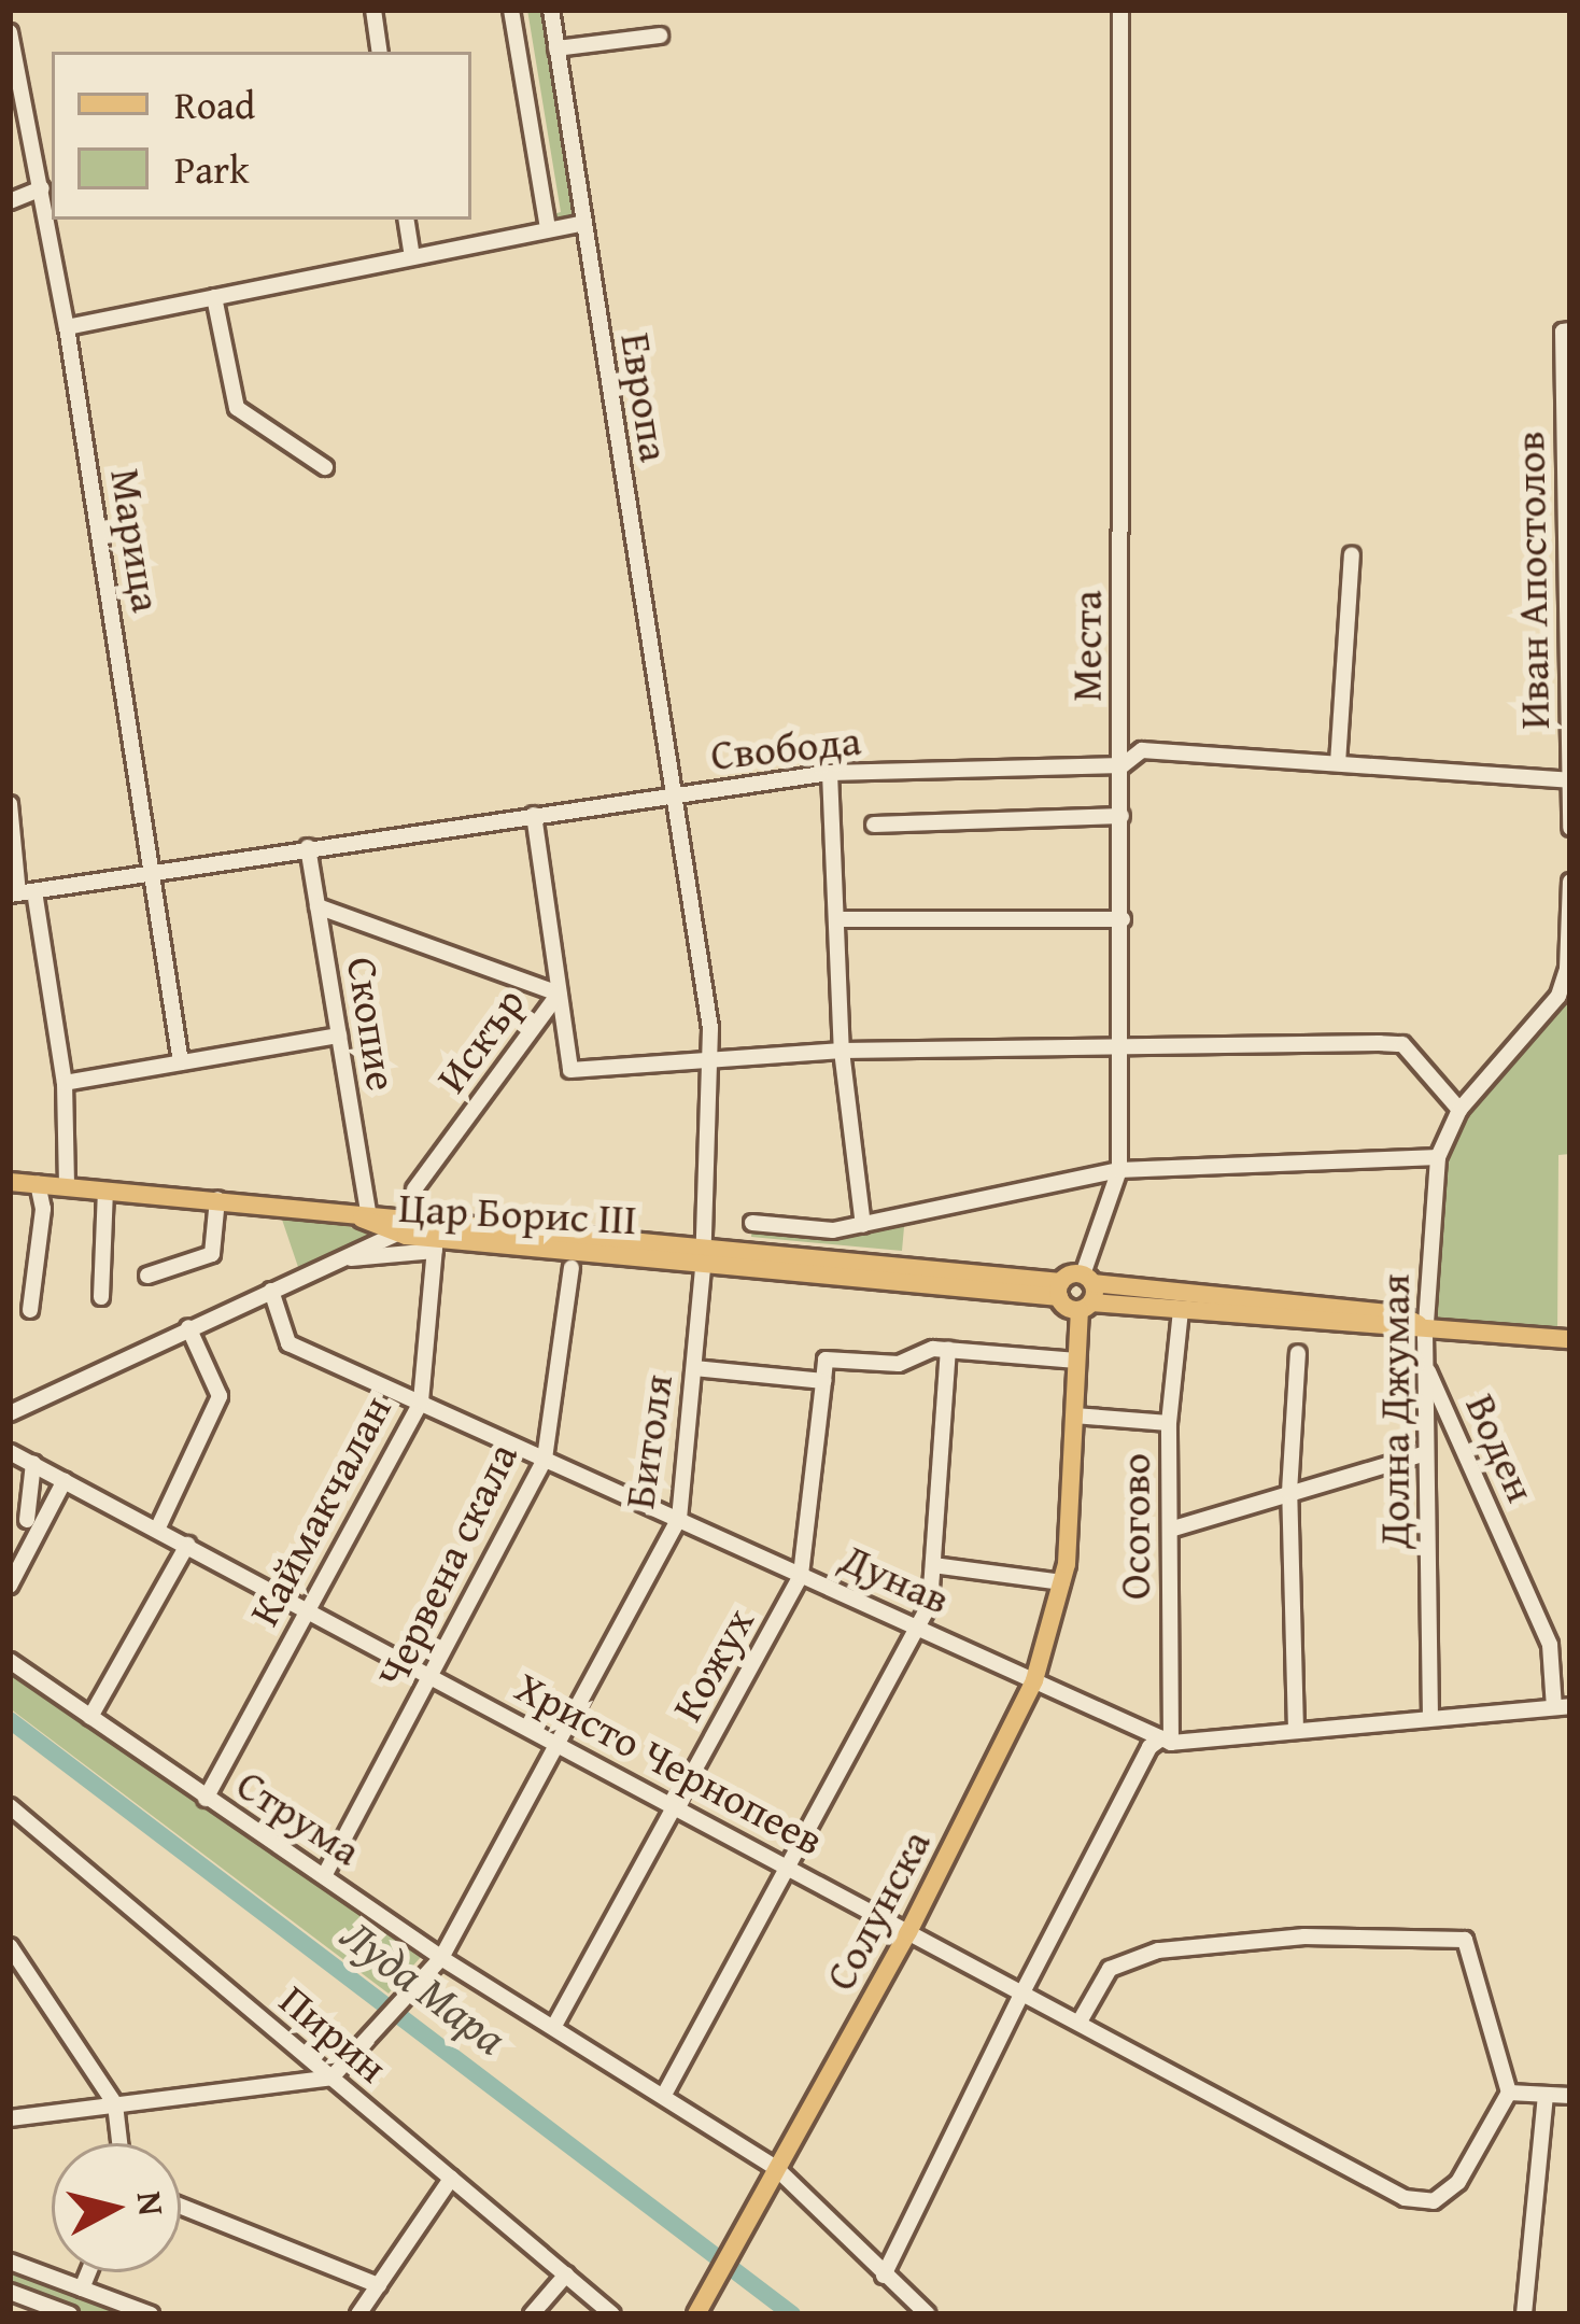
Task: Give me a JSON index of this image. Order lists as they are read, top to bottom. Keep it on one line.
{"streets":{"main road":["Места","Цар Борис III","Солунска"],"street":["Европа","Марица","Иван Апостолов","Свобода","Скопие","Искър","Долна Джумая","Битоля","Воден","Каймакчалан","Осогово","Червена скала","Дунав","Кожух","Христо Чернопеев","Струма","Пирин"]},"crossings":[["Европа","Свобода"],["Европа","Битоля"],["Марица","Свобода"],["Иван Апостолов","Свобода"],["Места","Свобода"],["Места","Дунав"],["Места","Солунска"],["Свобода","Скопие"],["Свобода","Битоля"],["Цар Борис III","Битоля"],["Цар Борис III","Каймакчалан"],["Цар Борис III","Дунав"],["Долна Джумая","Воден"],["Долна Джумая","Дунав"],["Битоля","Дунав"],["Битоля","Христо Чернопеев"],["Битоля","Струма"],["Битоля","Пирин"],["Воден","Дунав"],["Каймакчалан","Дунав"],["Каймакчалан","Христо Чернопеев"],["Каймакчалан","Струма"],["Осогово","Дунав"],["Червена скала","Дунав"],["Червена скала","Христо Чернопеев"],["Червена скала","Струма"],["Дунав","Кожух"],["Дунав","Солунска"],["Кожух","Христо Чернопеев"],["Кожух","Струма"],["Христо Чернопеев","Солунска"],["Струма","Солунска"]],"water":["Луда Мара"],"legend":["Road","Park"],"north":"right"}
